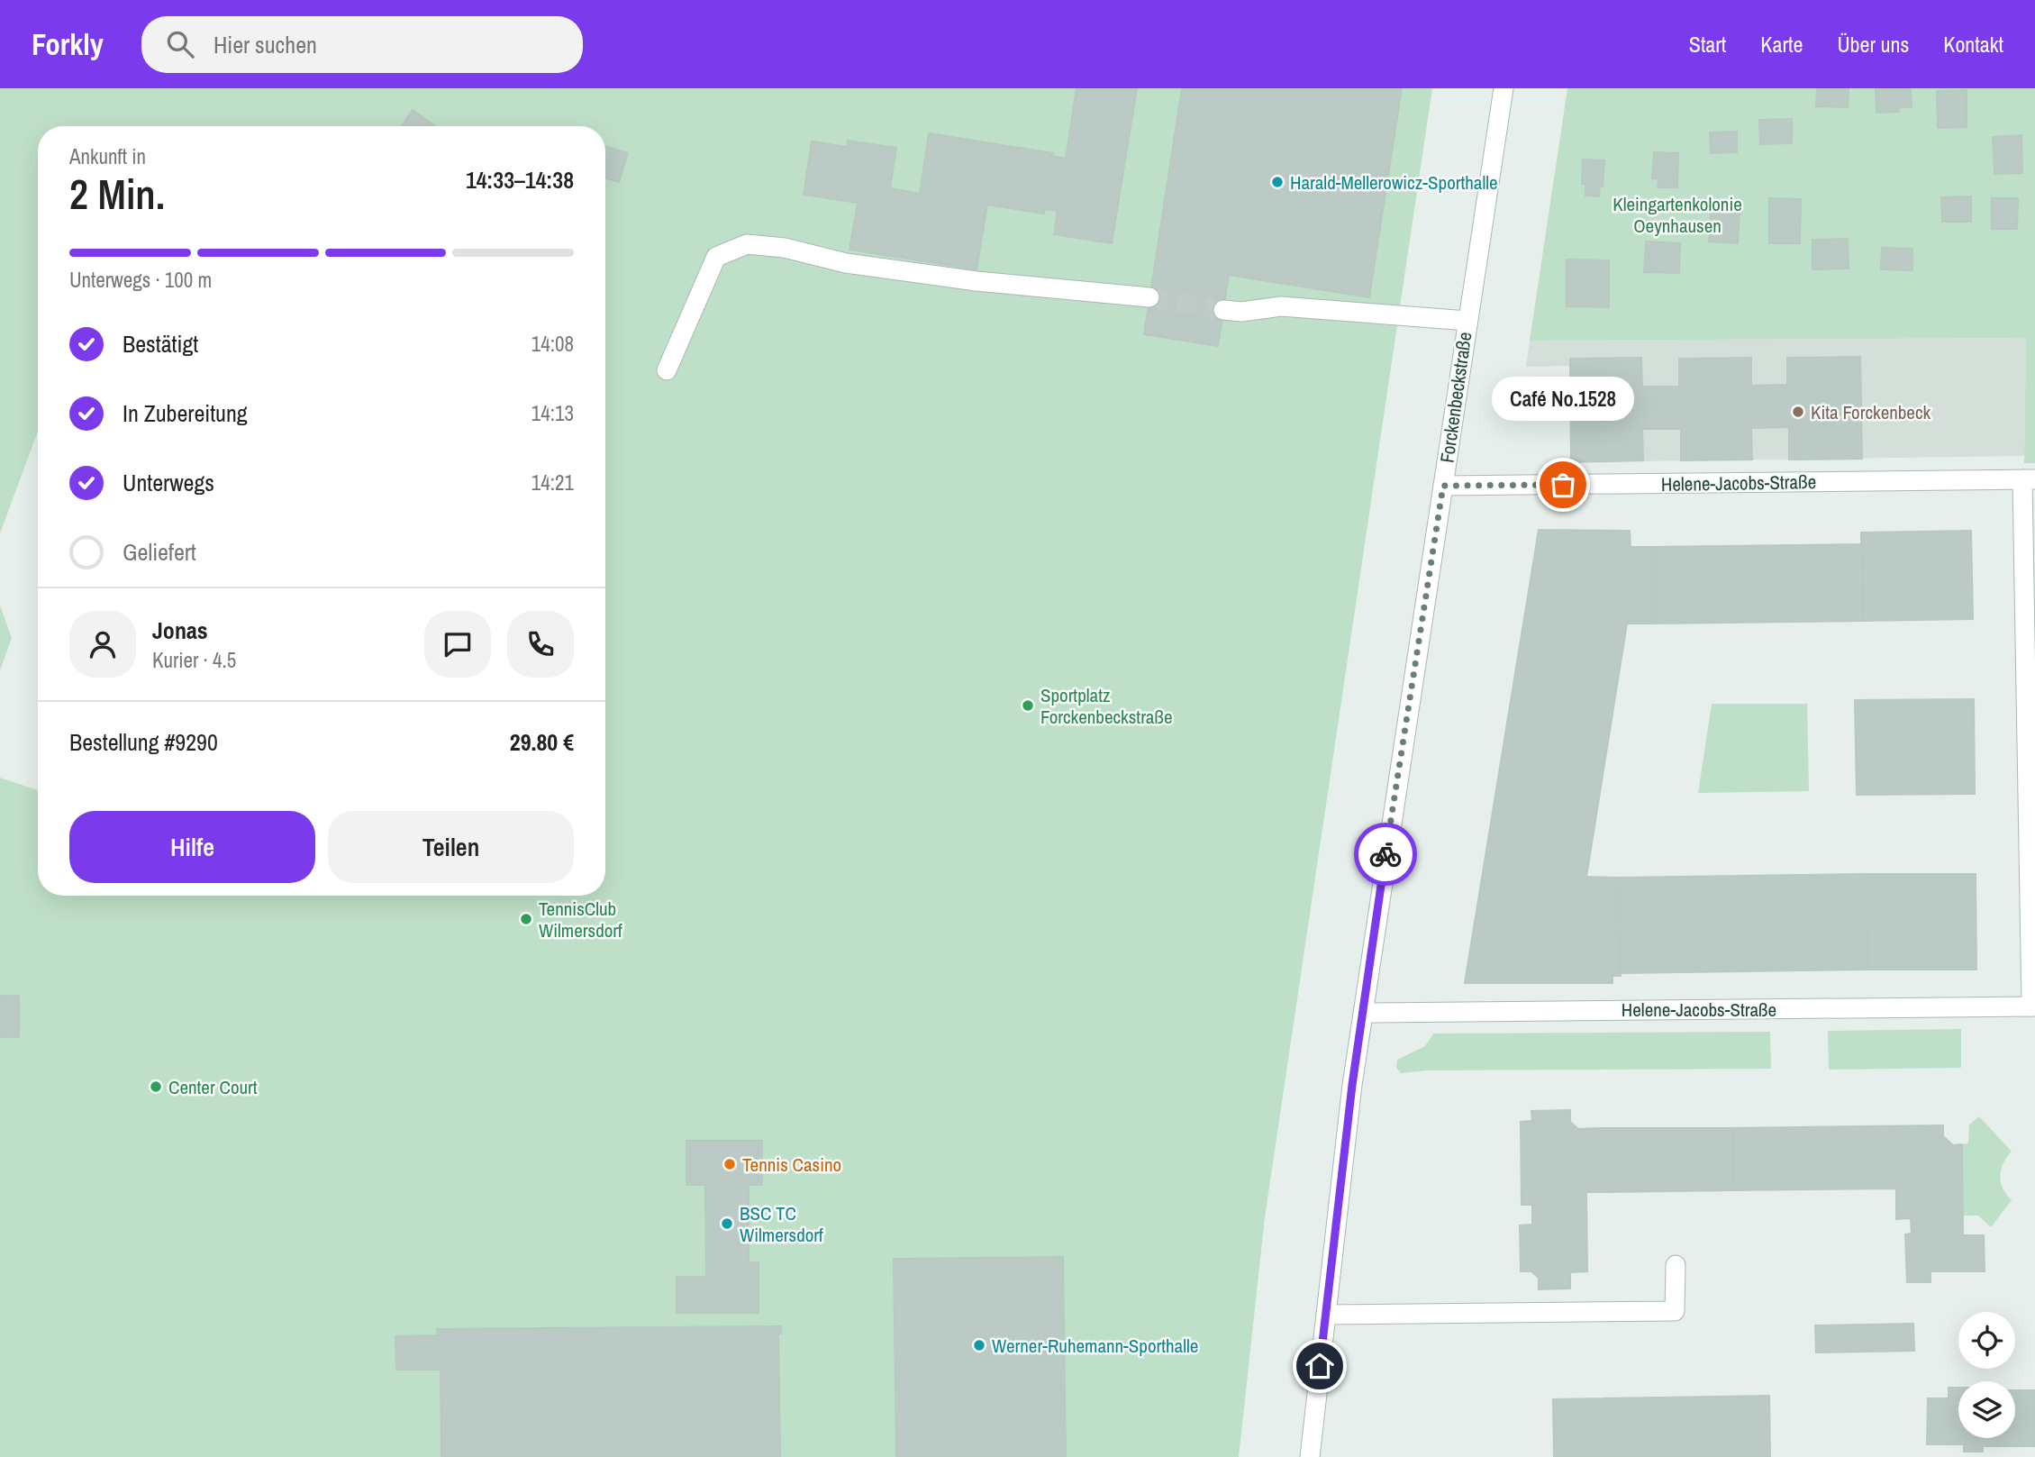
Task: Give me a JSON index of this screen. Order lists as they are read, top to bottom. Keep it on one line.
{"streets":{"street":["Forckenbeckstraße","Helene-Jacobs-Straße"]},"crossings":[["Forckenbeckstraße","Helene-Jacobs-Straße"]],"parks":["Kleingartenkolonie Oeynhausen"],"places":["Harald-Mellerowicz-Sporthalle","Kita Forckenbeck","Café No.1528","Sportplatz Forckenbeckstraße","TennisClub Wilmersdorf","Center Court","Tennis Casino","BSC TC Wilmersdorf","Werner-Ruhemann-Sporthalle"],"page":{"header":"Forkly","search":"Hier suchen","nav":["Start","Karte","Über uns","Kontakt"],"heading":["2 Min.","Ankunft in","14:33–14:38"],"panel":["Jonas","Kurier · 4.5","Bestellung #9290","29.80 €"],"bar":"Unterwegs · 100 m","list":[["Bestätigt","14:08"],["In Zubereitung","14:13"],["Unterwegs","14:21"],"Geliefert"],"bubble":"Café No.1528","buttons":["Hilfe","Teilen"]}}
